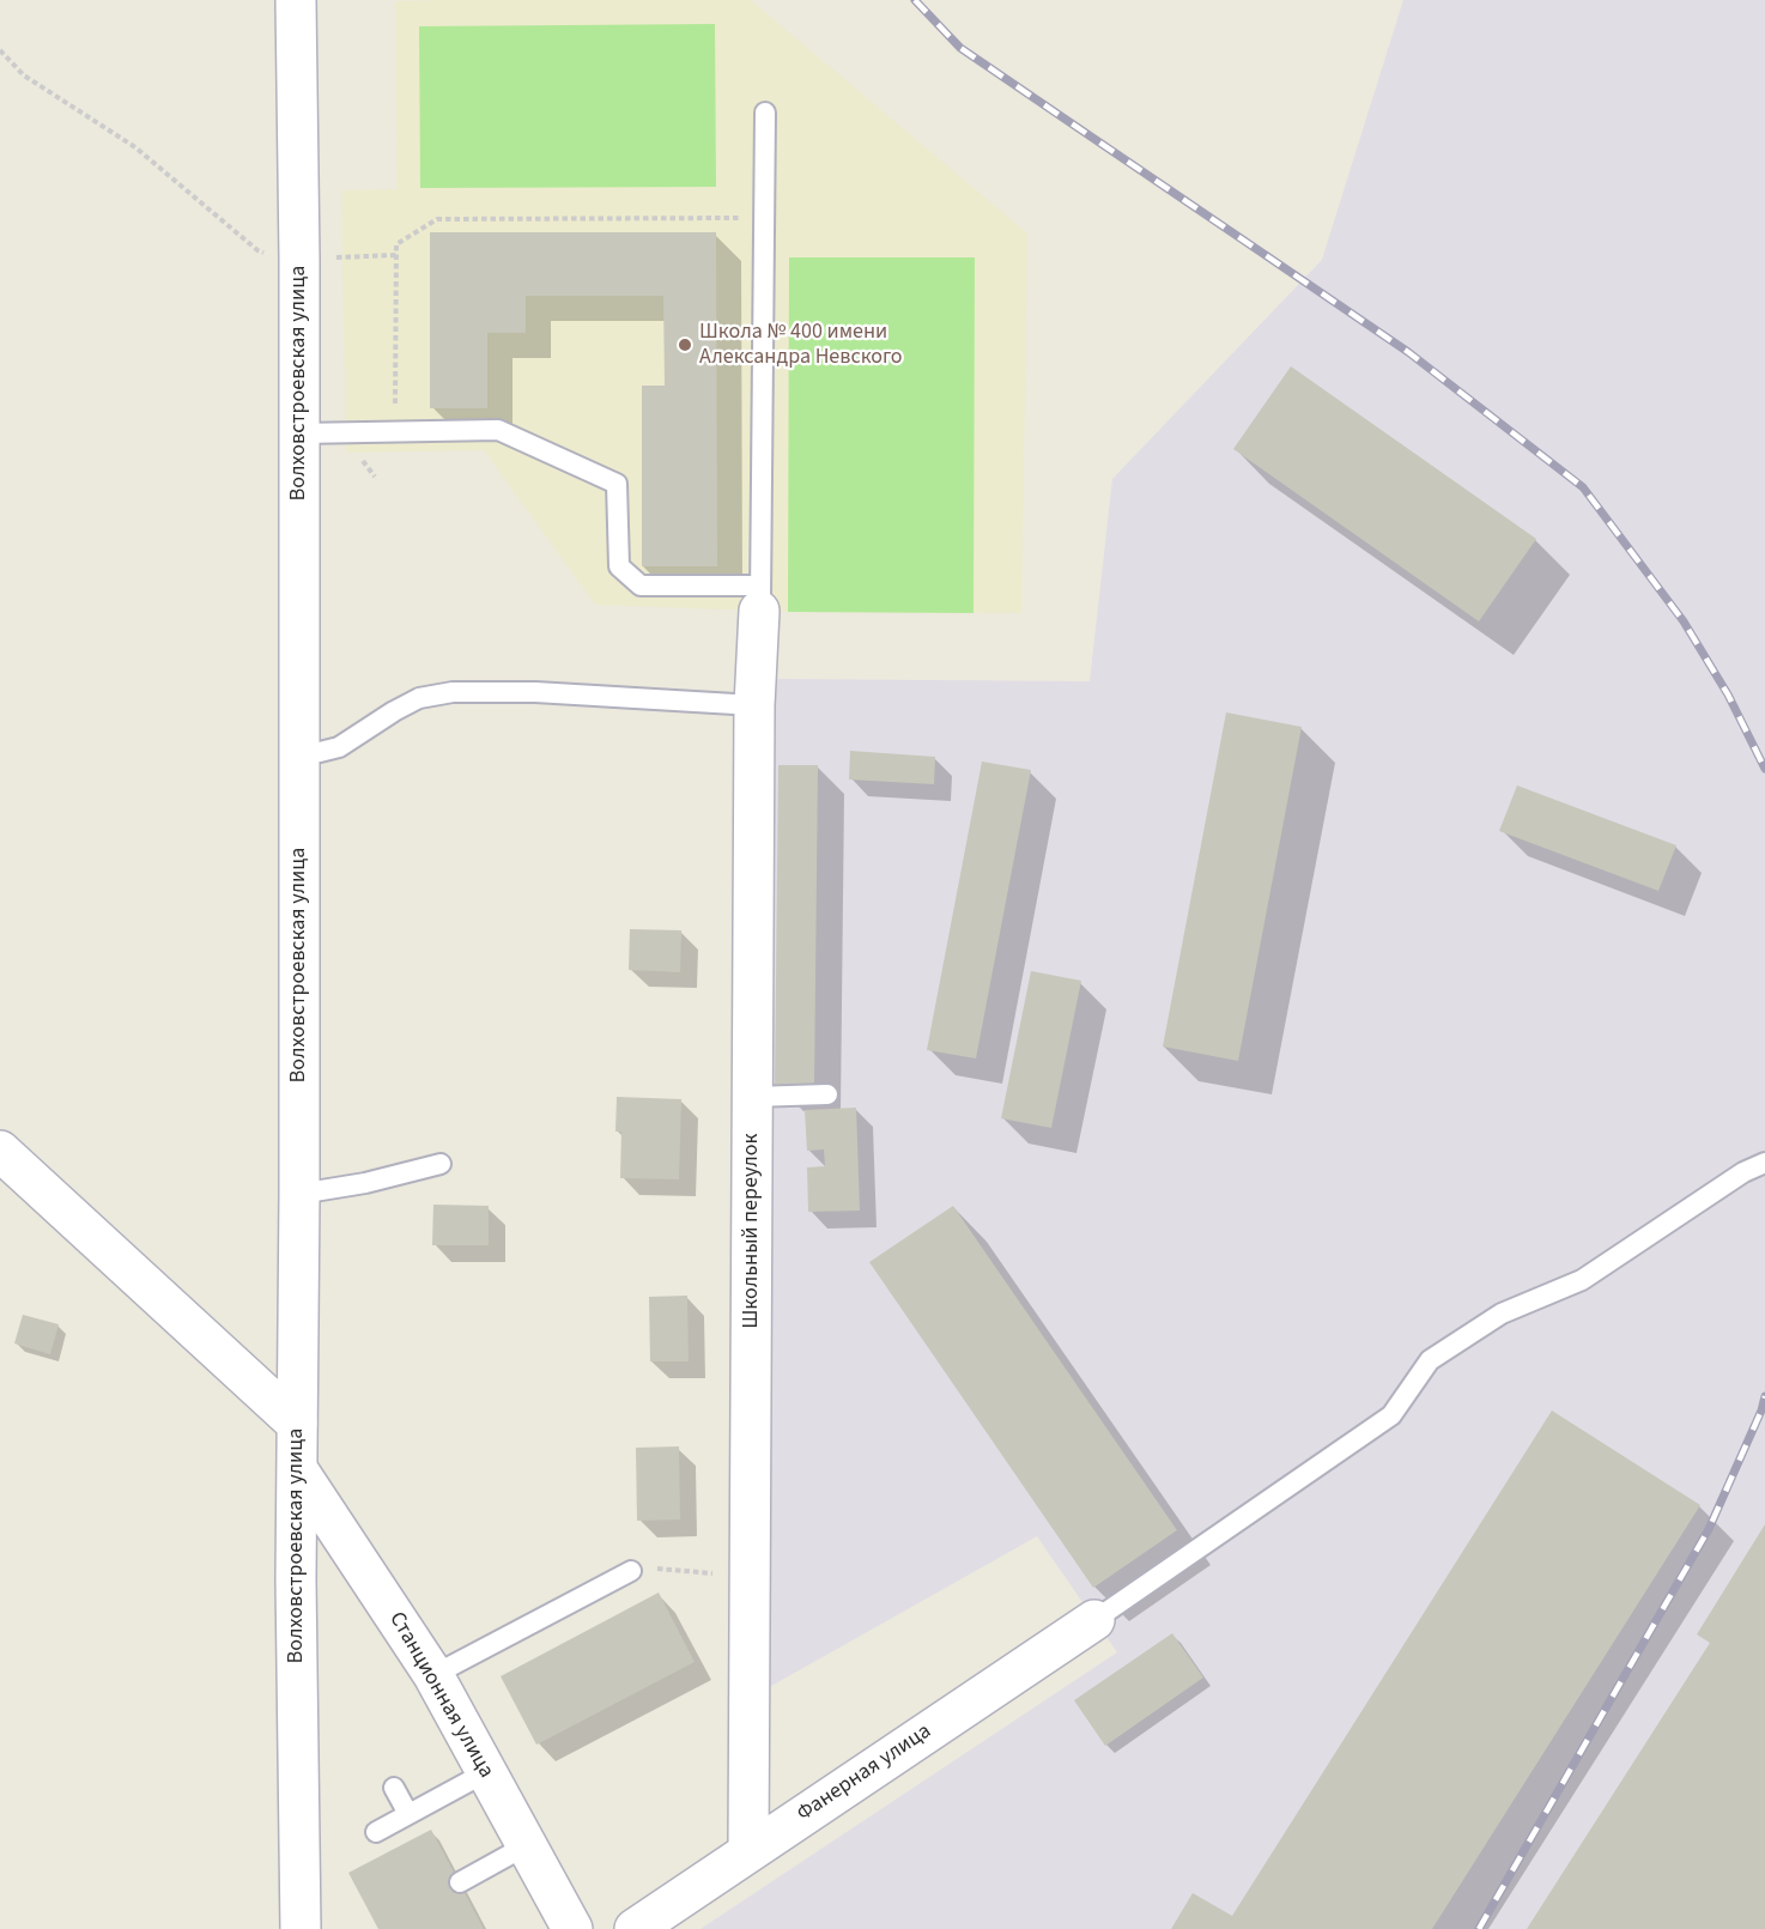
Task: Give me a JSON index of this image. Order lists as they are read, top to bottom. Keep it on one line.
{"streets":{"street":["Волховстроевская улица","Школьный переулок","Станционная улица","Фанерная улица"]},"crossings":[["Волховстроевская улица","Станционная улица"],["Школьный переулок","Фанерная улица"]],"places":["Школа № 400 имени Александра Невского"]}
